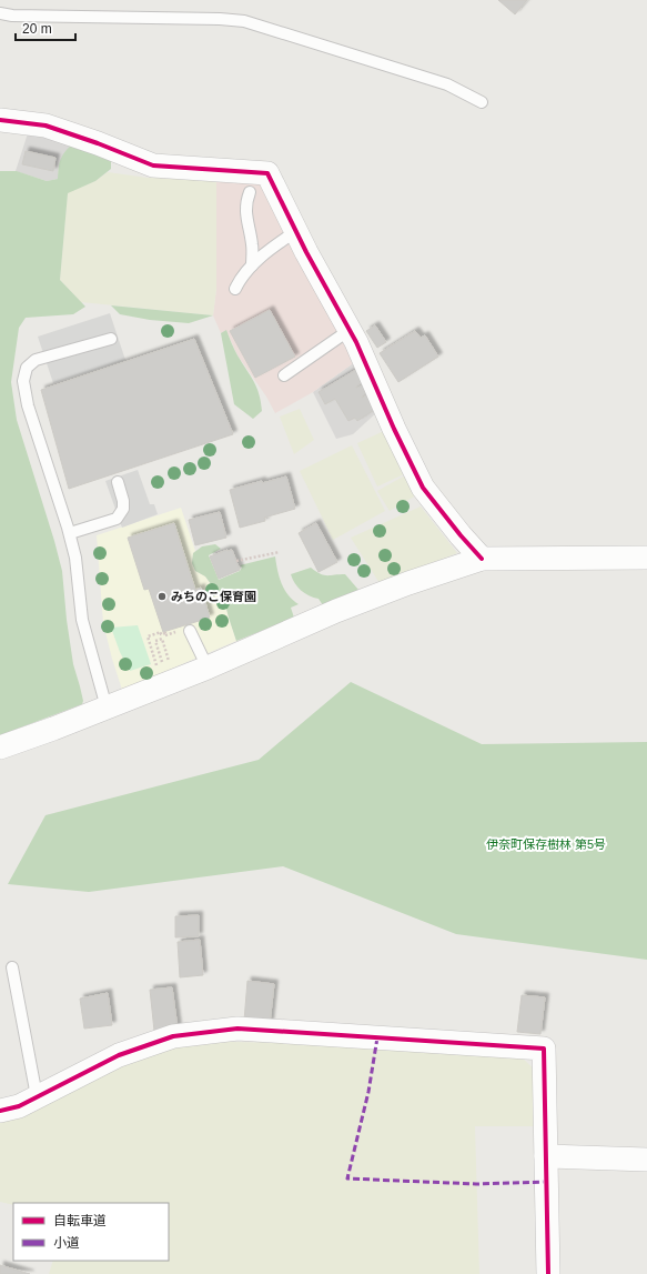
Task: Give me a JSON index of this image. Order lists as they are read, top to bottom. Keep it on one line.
{"parks":["伊奈町保存樹林 第5号"],"places":["みちのこ保育園"],"legend":["自転車道","小道"],"scale_bar":"20 m"}
